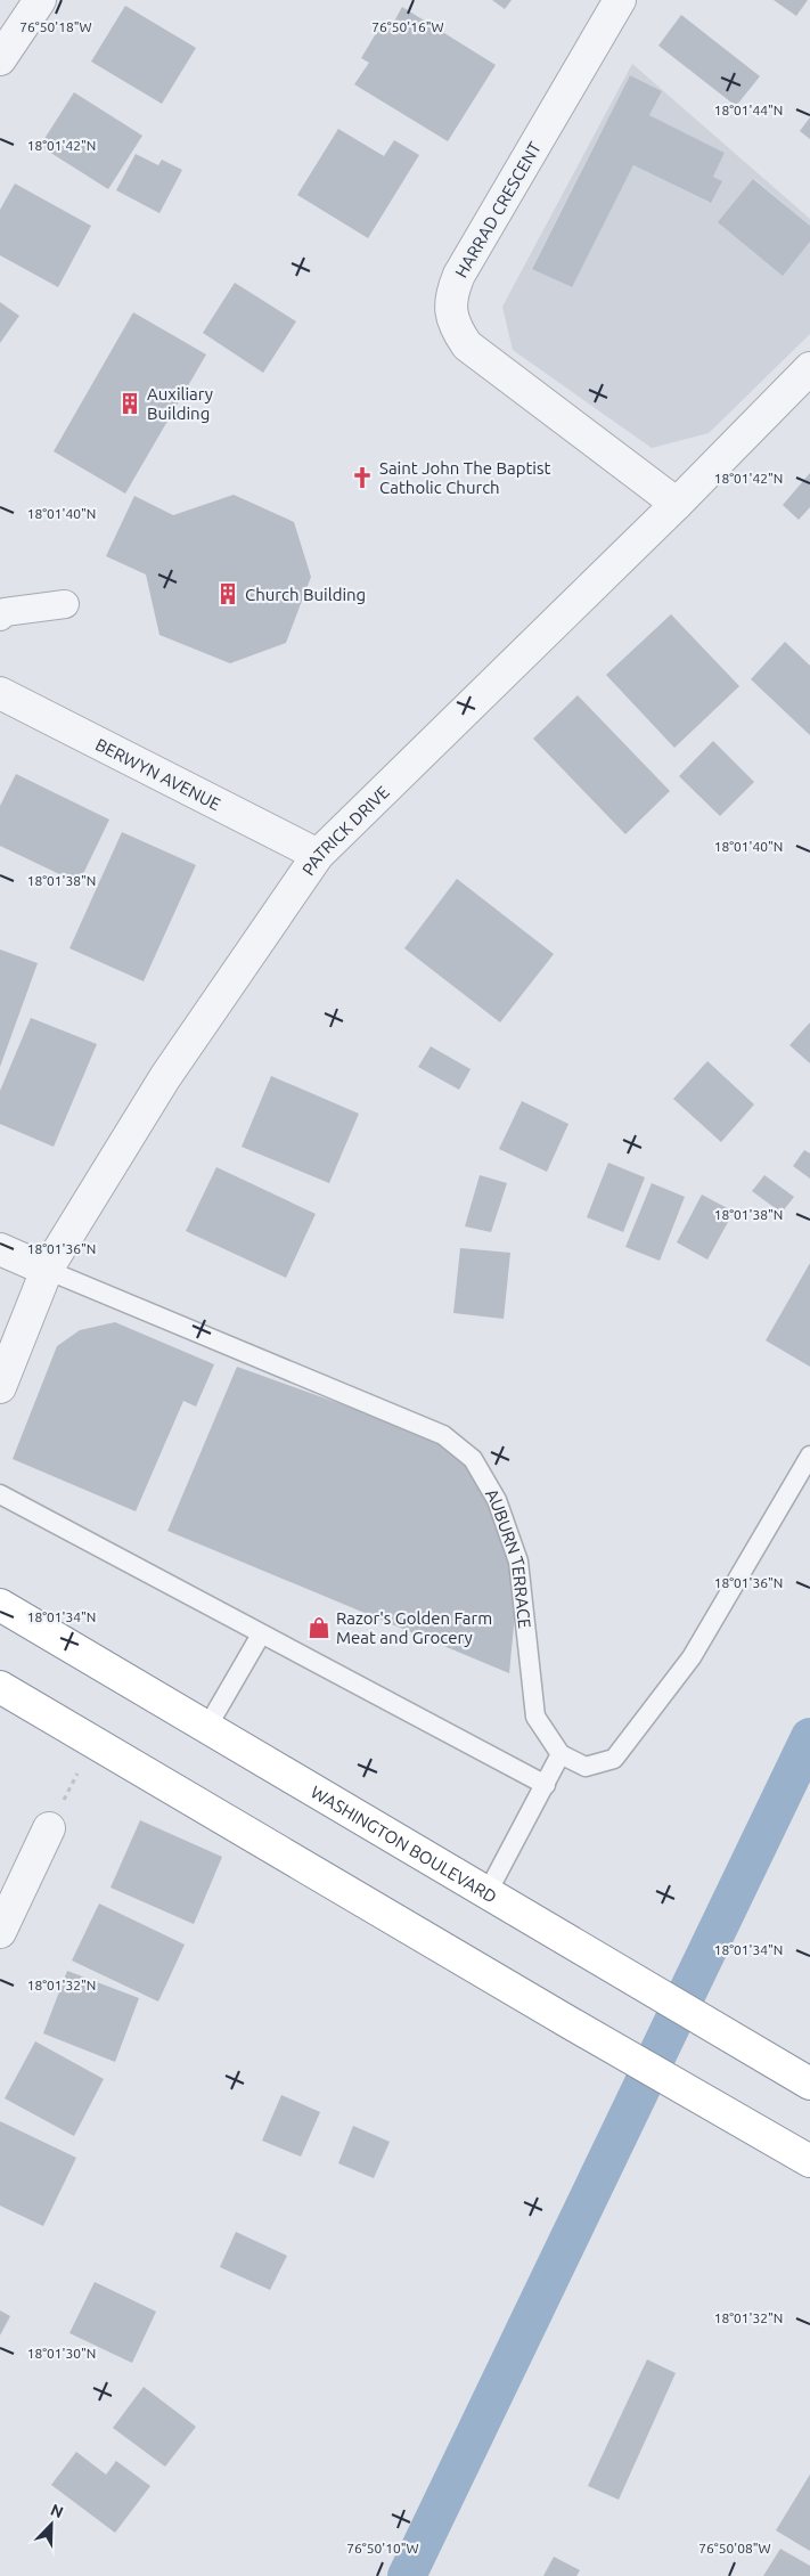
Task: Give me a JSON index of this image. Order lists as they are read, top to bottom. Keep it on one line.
{"streets":{"highway":["WASHINGTON BOULEVARD"],"street":["HARRAD CRESCENT","BERWYN AVENUE","PATRICK DRIVE","AUBURN TERRACE"]},"crossings":[["HARRAD CRESCENT","PATRICK DRIVE"],["BERWYN AVENUE","PATRICK DRIVE"],["PATRICK DRIVE","AUBURN TERRACE"]],"places":{"building":["Auxiliary Building","Church Building"],"church":["Saint John The Baptist Catholic Church"],"shop":["Razor's Golden Farm Meat and Grocery"]},"north":"top right","coordinates":["76°50'18\"W","76°50'16\"W","18°01'44\"N","18°01'42\"N","18°01'40\"N","18°01'38\"N","18°01'36\"N","18°01'34\"N","18°01'32\"N","18°01'30\"N","76°50'10\"W","76°50'08\"W"]}
